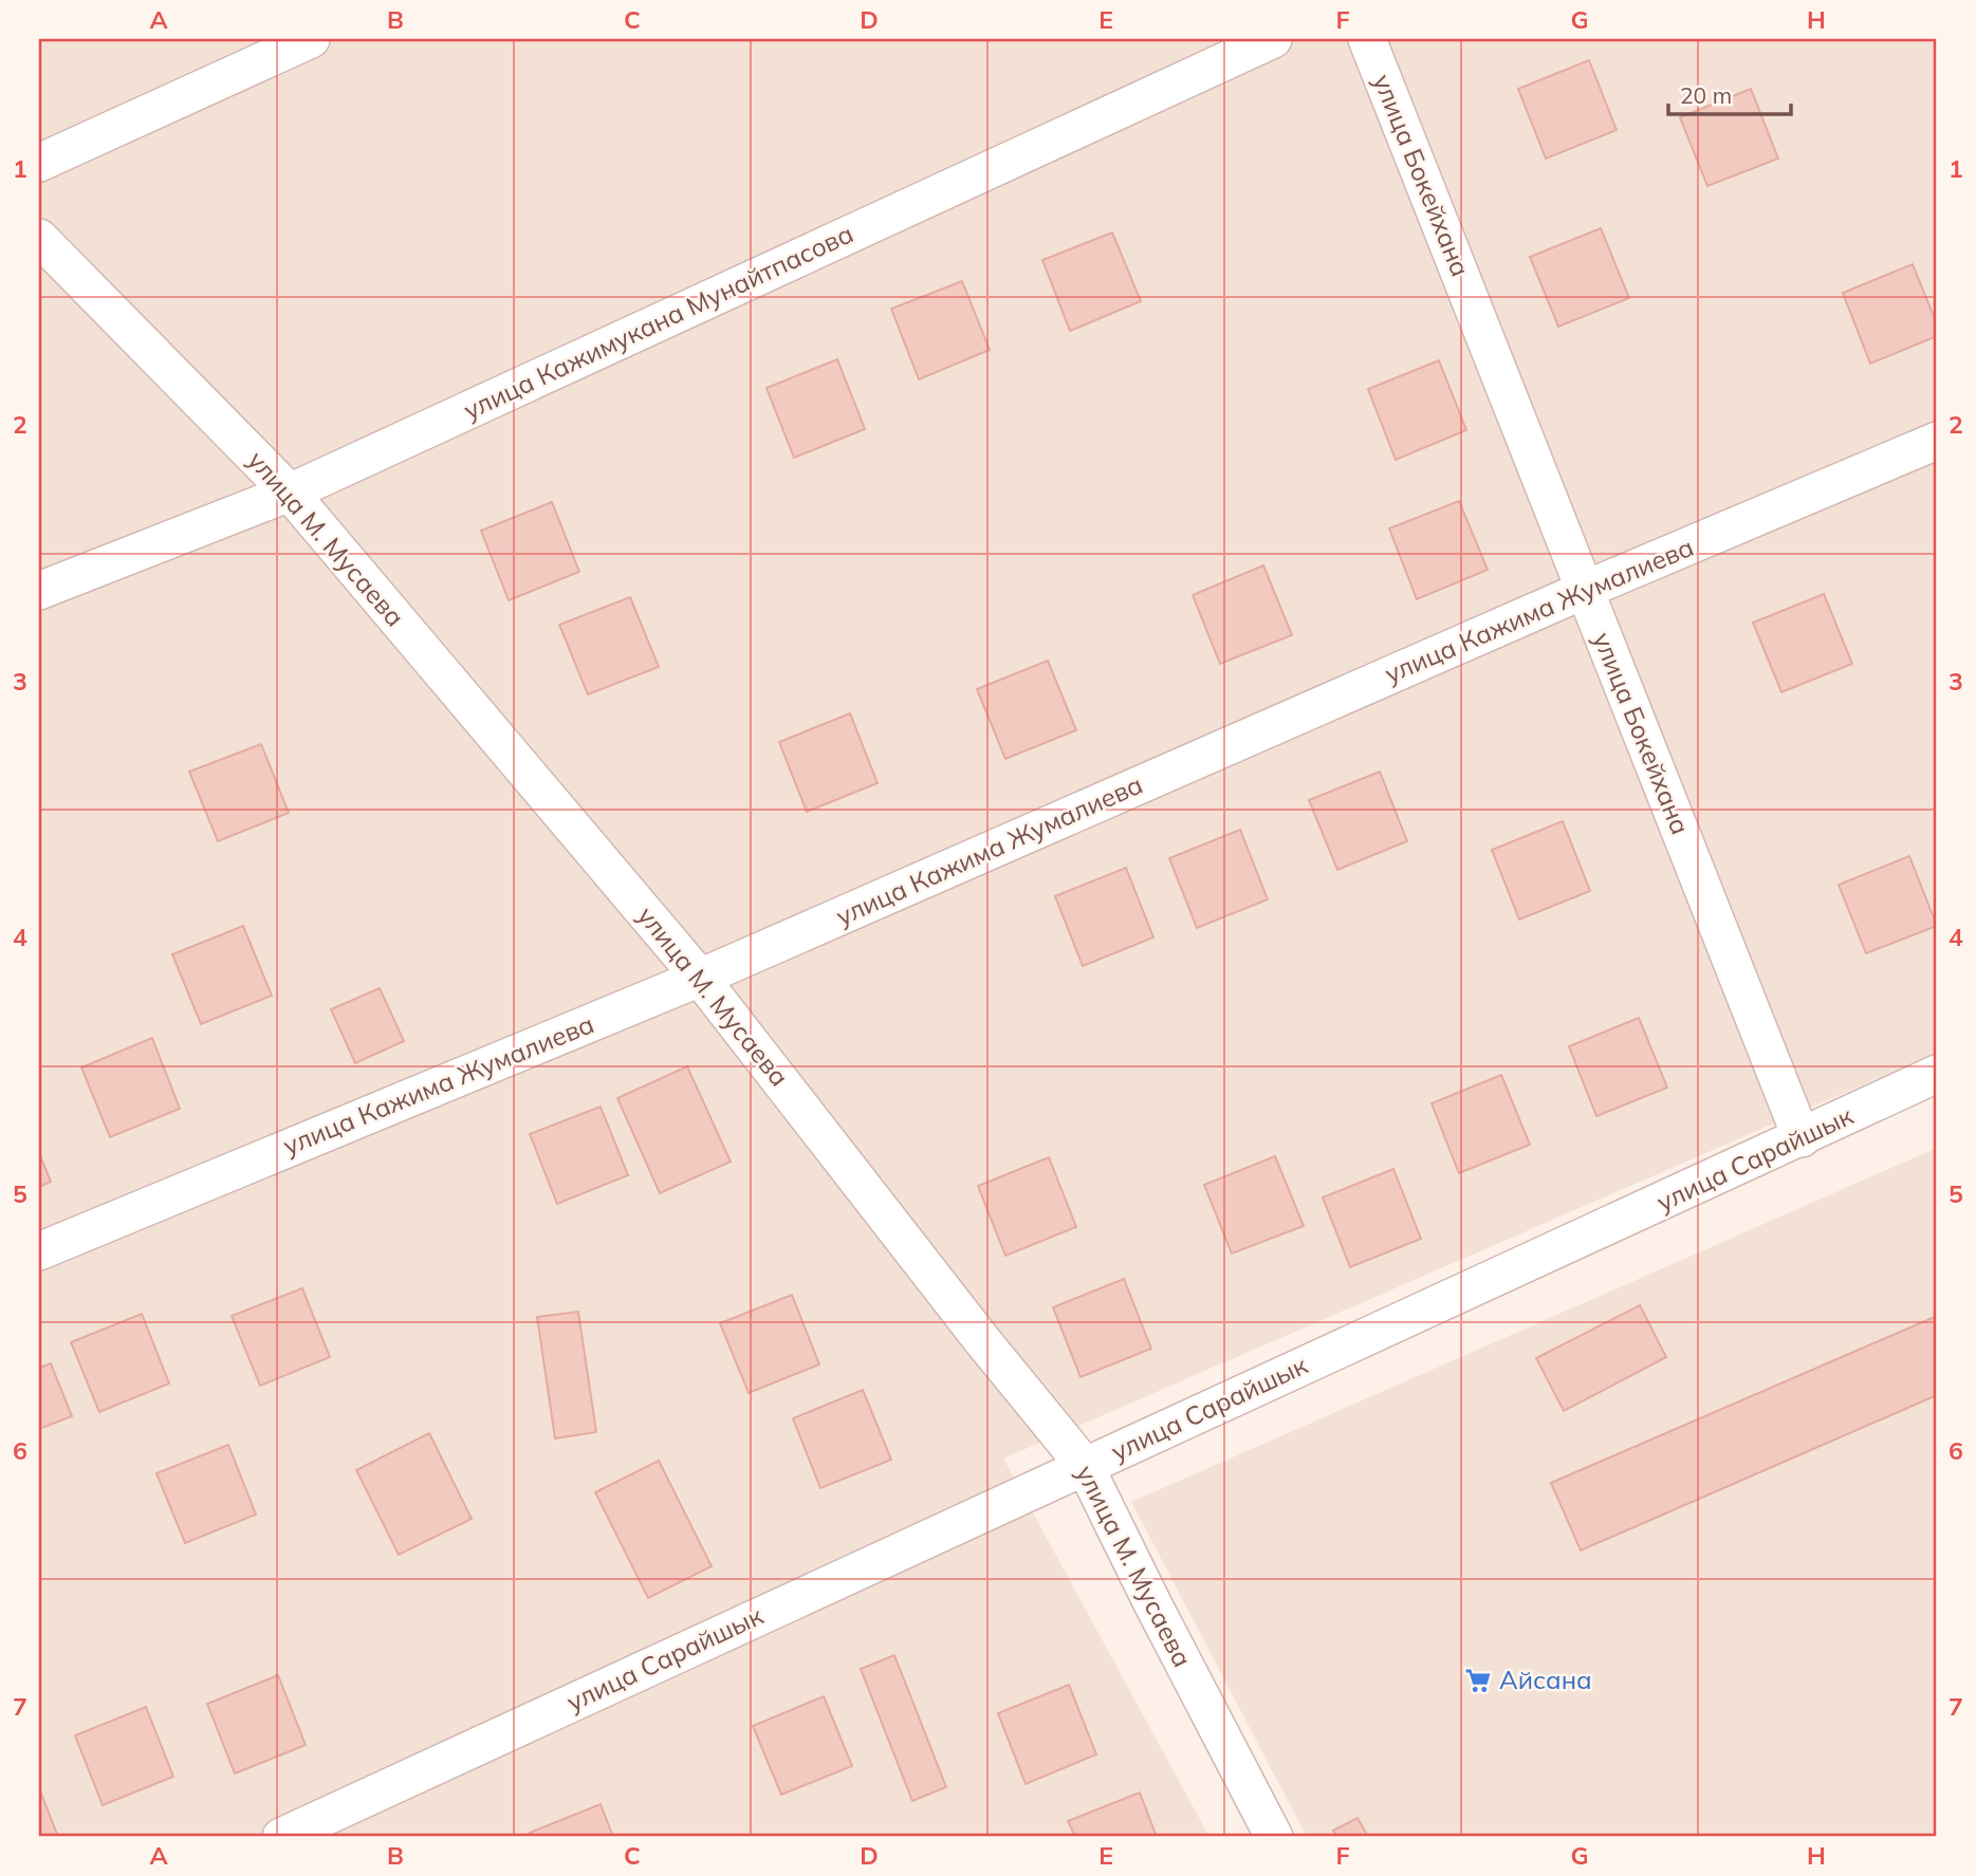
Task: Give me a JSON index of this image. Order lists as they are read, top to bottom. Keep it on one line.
{"streets":{"street":["улица Бокейхана","улица Кажимукана Мунайтпасова","улица М. Мусаева","улица Кажима Жумалиева","улица Сарайшык"]},"crossings":[["улица Бокейхана","улица Кажима Жумалиева"],["улица Бокейхана","улица Сарайшык"],["улица Кажимукана Мунайтпасова","улица М. Мусаева"],["улица М. Мусаева","улица Кажима Жумалиева"],["улица М. Мусаева","улица Сарайшык"]],"places":{"supermarket":["Айсана"]},"scale_bar":"20 m","grid":{"columns":["A","B","C","D","E","F","G","H"],"rows":["1","2","3","4","5","6","7"]}}
